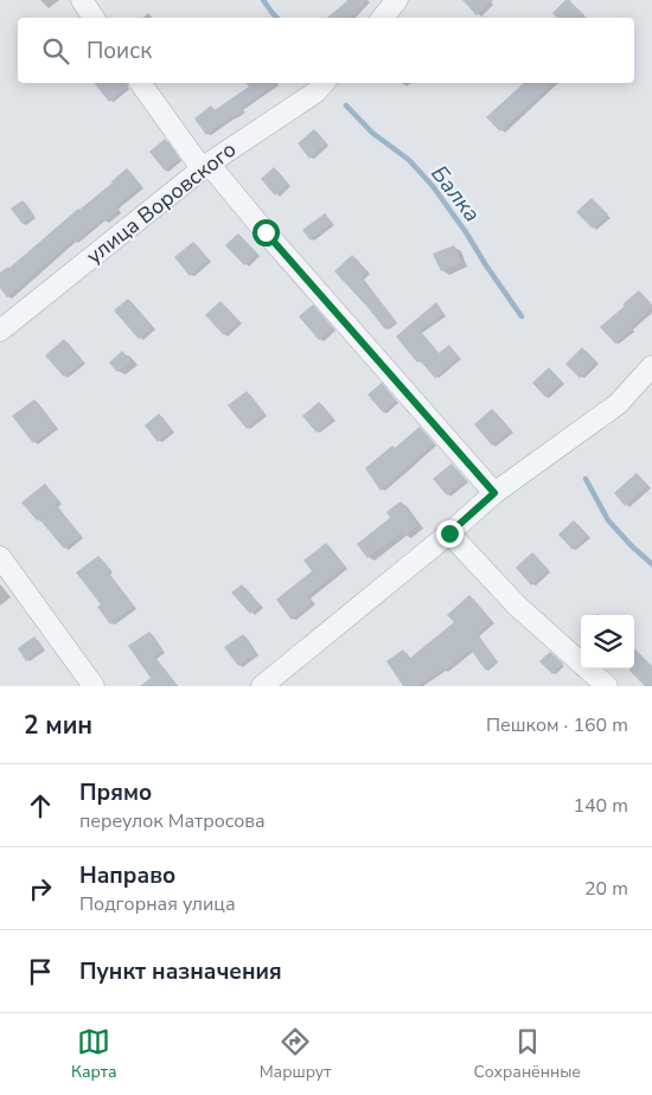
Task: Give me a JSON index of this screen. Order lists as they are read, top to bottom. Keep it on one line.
{"streets":{"street":["улица Воровского"]},"water":["Балка"],"page":{"search":"Поиск","heading":["2 мин","Пешком · 160 m"],"list":[["Прямо","переулок Матросова","140 m"],["Направо","Подгорная улица","20 m"],"Пункт назначения"],"nav":["Карта","Маршрут","Сохранённые"]}}
